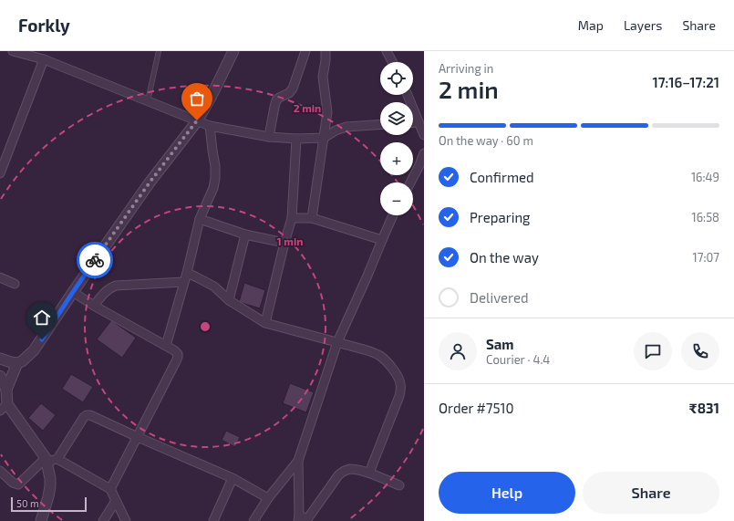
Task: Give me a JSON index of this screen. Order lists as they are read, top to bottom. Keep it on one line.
{"scale_bar":"50 m","page":{"header":"Forkly","nav":["Map","Layers","Share"],"heading":["2 min","Arriving in","17:16–17:21"],"panel":["Sam","Courier · 4.4","Order #7510","₹831"],"map_buttons":["+","−"],"bar":"On the way · 60 m","list":[["Confirmed","16:49"],["Preparing","16:58"],["On the way","17:07"],"Delivered"],"buttons":["Help","Share"],"scale":"50 m"},"rings":["2 min","1 min"]}
